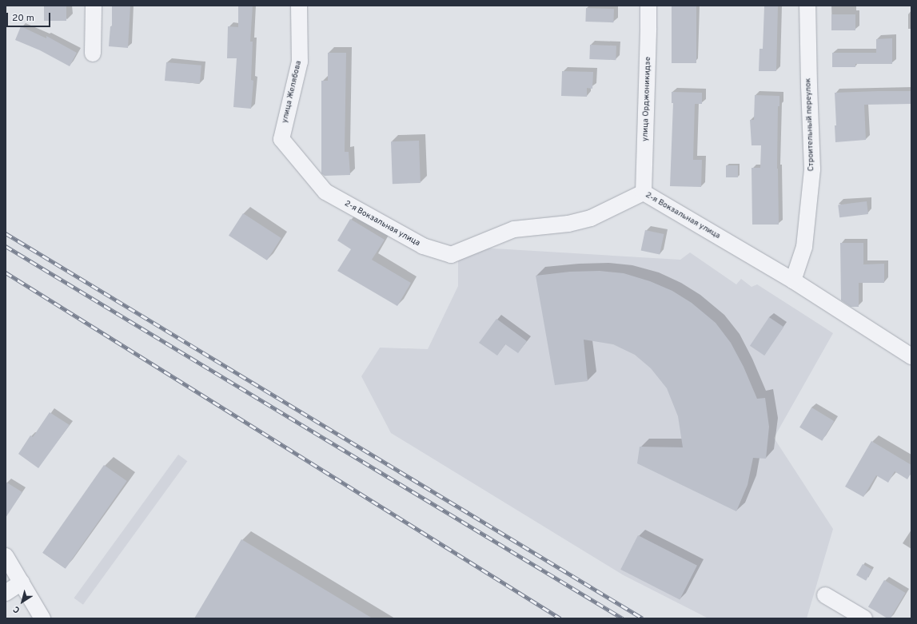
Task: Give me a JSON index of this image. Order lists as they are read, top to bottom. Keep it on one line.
{"streets":{"street":["улица Желябова","улица Орджоникидзе","Строительный переулок","2-я Вокзальная улица"]},"crossings":[["улица Желябова","2-я Вокзальная улица"],["улица Орджоникидзе","2-я Вокзальная улица"],["Строительный переулок","2-я Вокзальная улица"]],"scale_bar":"20 m","north":"bottom left"}
